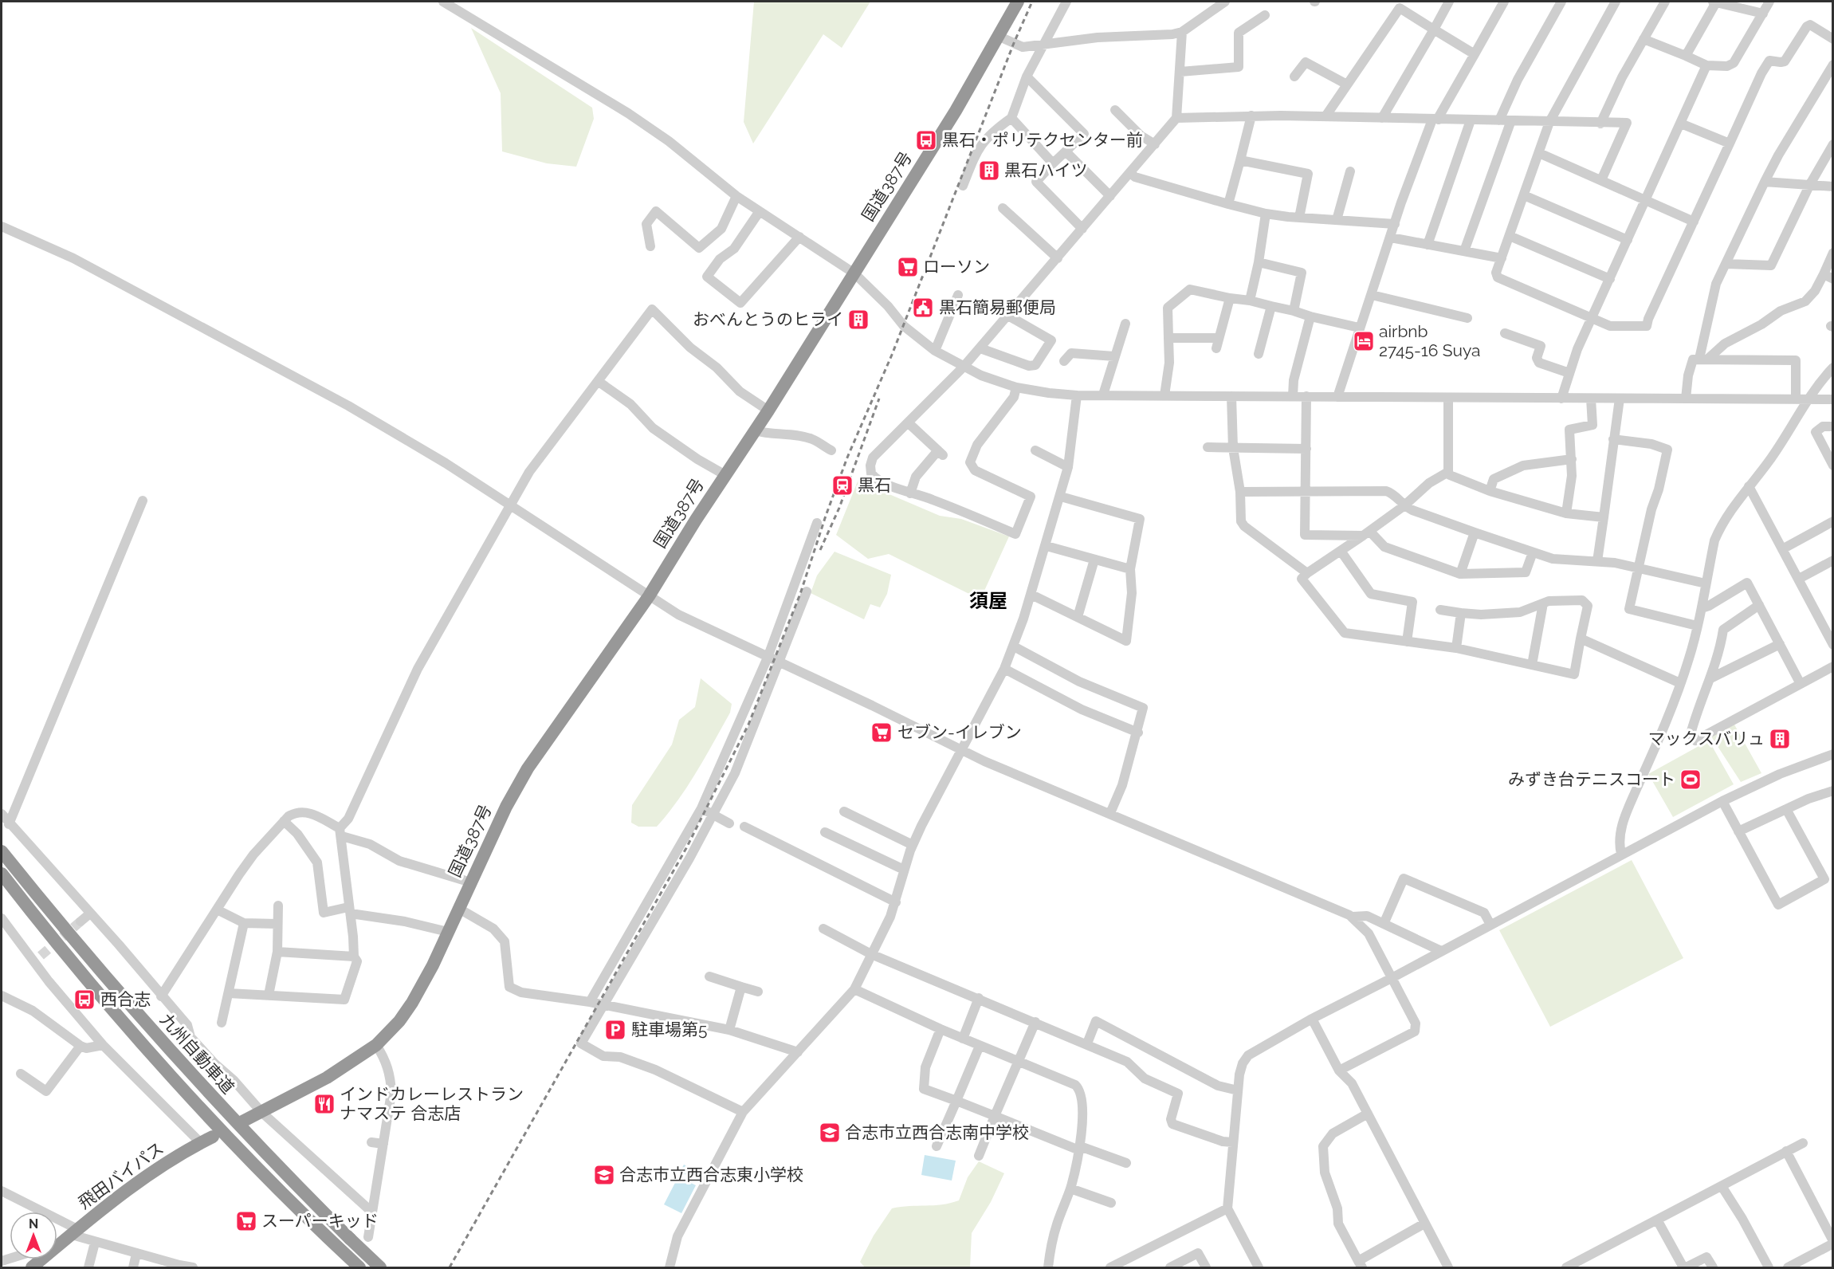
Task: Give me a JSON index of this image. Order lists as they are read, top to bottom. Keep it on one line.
{"streets":{"highway":["国道387号","九州自動車道","飛田バイパス"]},"districts":["須屋"],"places":{"bus stop":["黒石・ポリテクセンター前","西合志"],"building":["黒石ハイツ","おべんとうのヒライ","マックスバリュ"],"supermarket":["ローソン","セブン-イレブン","スーパーキッド"],"public building":["黒石簡易郵便局"],"hotel":["airbnb 2745-16 Suya"],"station":["黒石"],"sports":["みずき台テニスコート"],"parking":["駐車場第5"],"restaurant":["インドカレーレストラン ナマステ 合志店"],"school or university":["合志市立西合志南中学校","合志市立西合志東小学校"]},"north":"top"}
